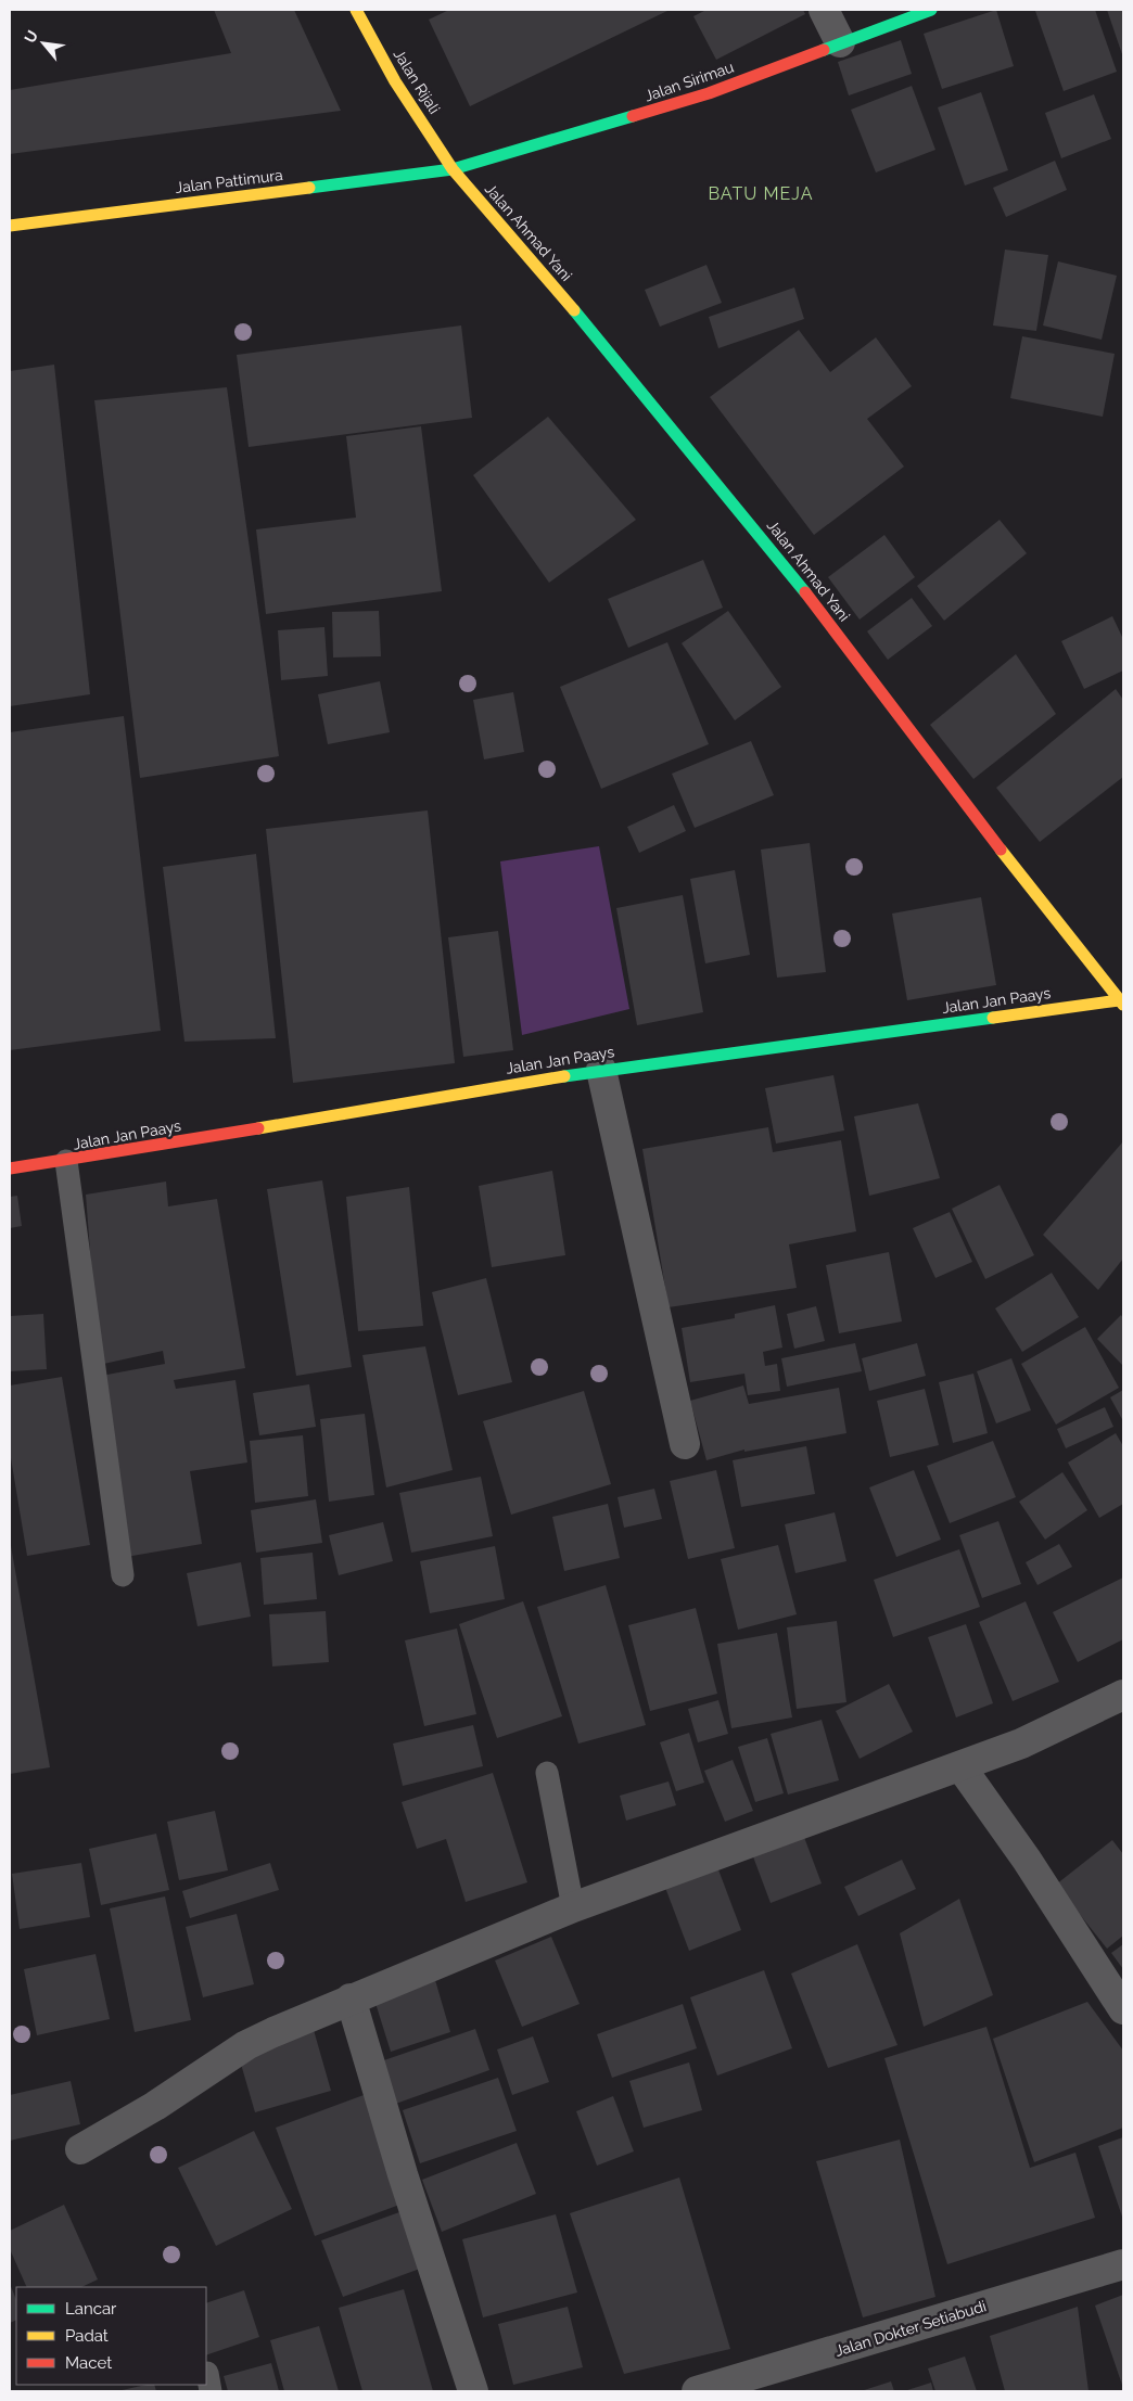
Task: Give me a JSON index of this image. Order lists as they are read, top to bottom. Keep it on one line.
{"streets":{"main road":["Jalan Rijali","Jalan Sirimau","Jalan Pattimura","Jalan Ahmad Yani","Jalan Jan Paays"],"street":["Jalan Dokter Setiabudi"]},"crossings":[["Jalan Rijali","Jalan Sirimau"],["Jalan Rijali","Jalan Pattimura"],["Jalan Rijali","Jalan Ahmad Yani"],["Jalan Sirimau","Jalan Pattimura"],["Jalan Sirimau","Jalan Ahmad Yani"],["Jalan Pattimura","Jalan Ahmad Yani"],["Jalan Ahmad Yani","Jalan Jan Paays"]],"districts":["BATU MEJA"],"legend":["Lancar","Padat","Macet"],"north":"top left"}
